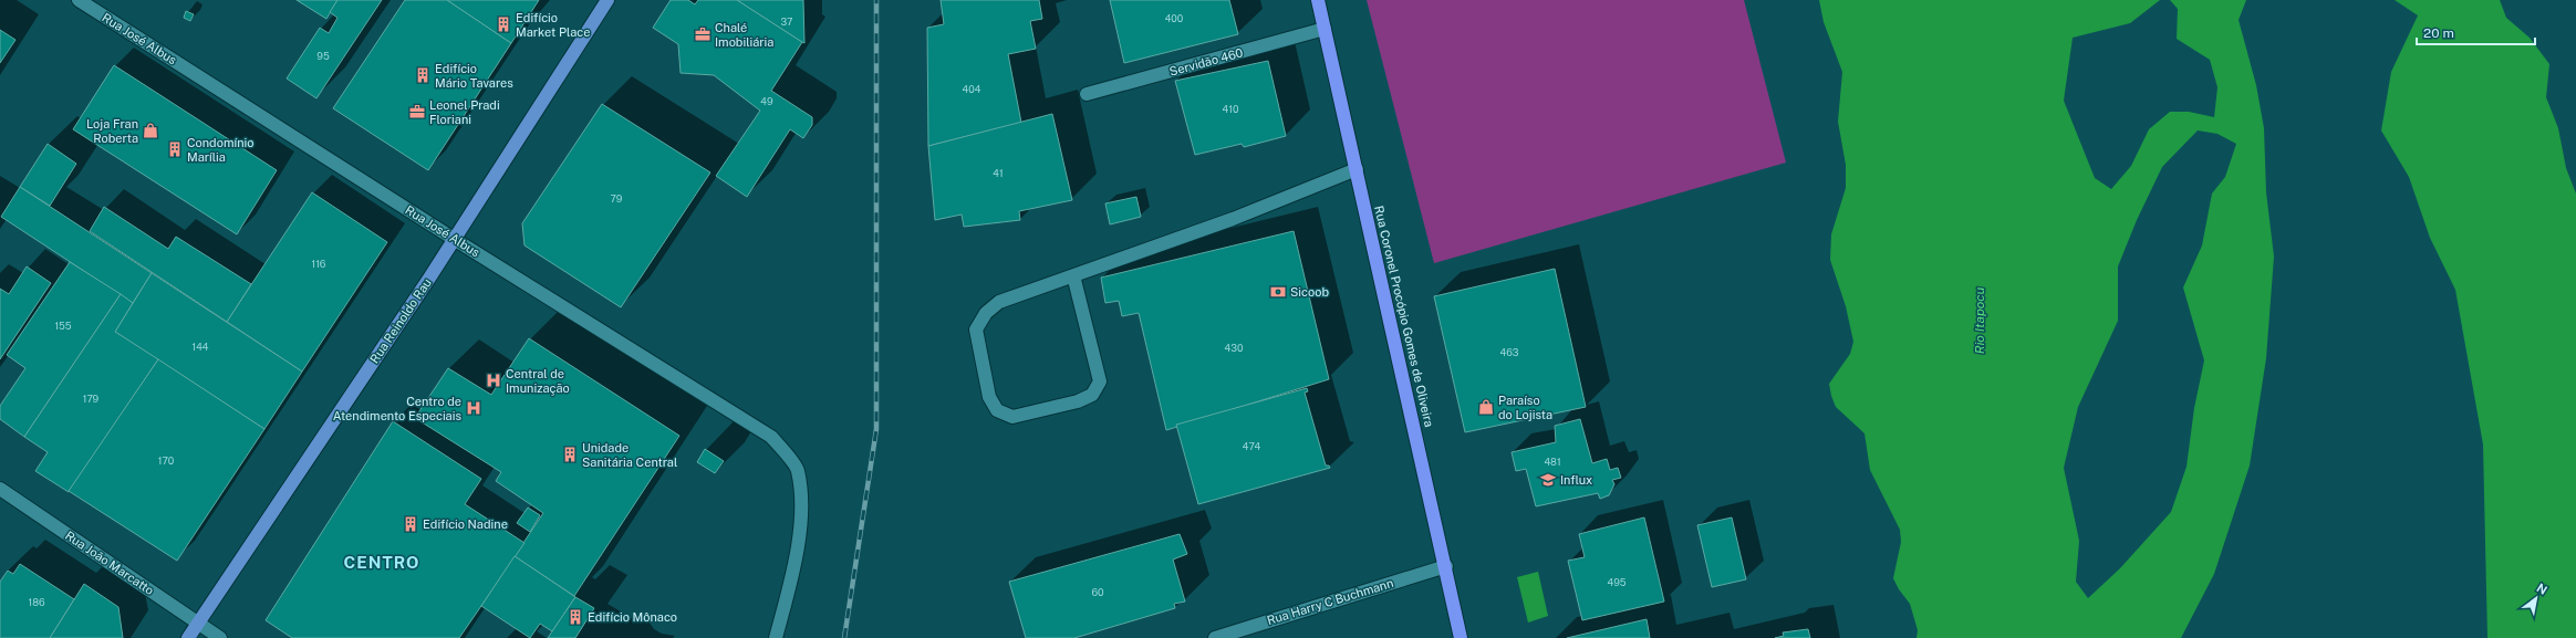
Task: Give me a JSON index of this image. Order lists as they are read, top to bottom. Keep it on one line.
{"streets":{"highway":["Rua Coronel Procópio Gomes de Oliveira"],"main road":["Rua Reinoldo Rau"],"street":["Rua José Albus","Servidão 460","Rua João Marcatto","Rua Harry C Buchmann"]},"crossings":[["Rua José Albus","Rua Reinoldo Rau"],["Servidão 460","Rua Coronel Procópio Gomes de Oliveira"],["Rua Coronel Procópio Gomes de Oliveira","Rua Harry C Buchmann"],["Rua Reinoldo Rau","Rua João Marcatto"]],"districts":["CENTRO"],"water":["Rio Itapocu"],"places":{"building":["Edifício Market Place","Edifício Mário Tavares","Condomínio Marília","Unidade Sanitária Central","Edifício Nadine","Edifício Mônaco"],"office":["Chalé Imobiliária","Leonel Pradi Floriani"],"shop":["Loja Fran Roberta","Paraíso do Lojista"],"bank":["Sicoob"],"hospital":["Central de Imunização","Centro de Atendimento Especiais"],"school or university":["Influx"]},"house_numbers":["400","37","95","404","49","410","41","79","116","155","144","430","463","179","474","170","481","495","60","186"],"scale_bar":"20 m","north":"top right"}
